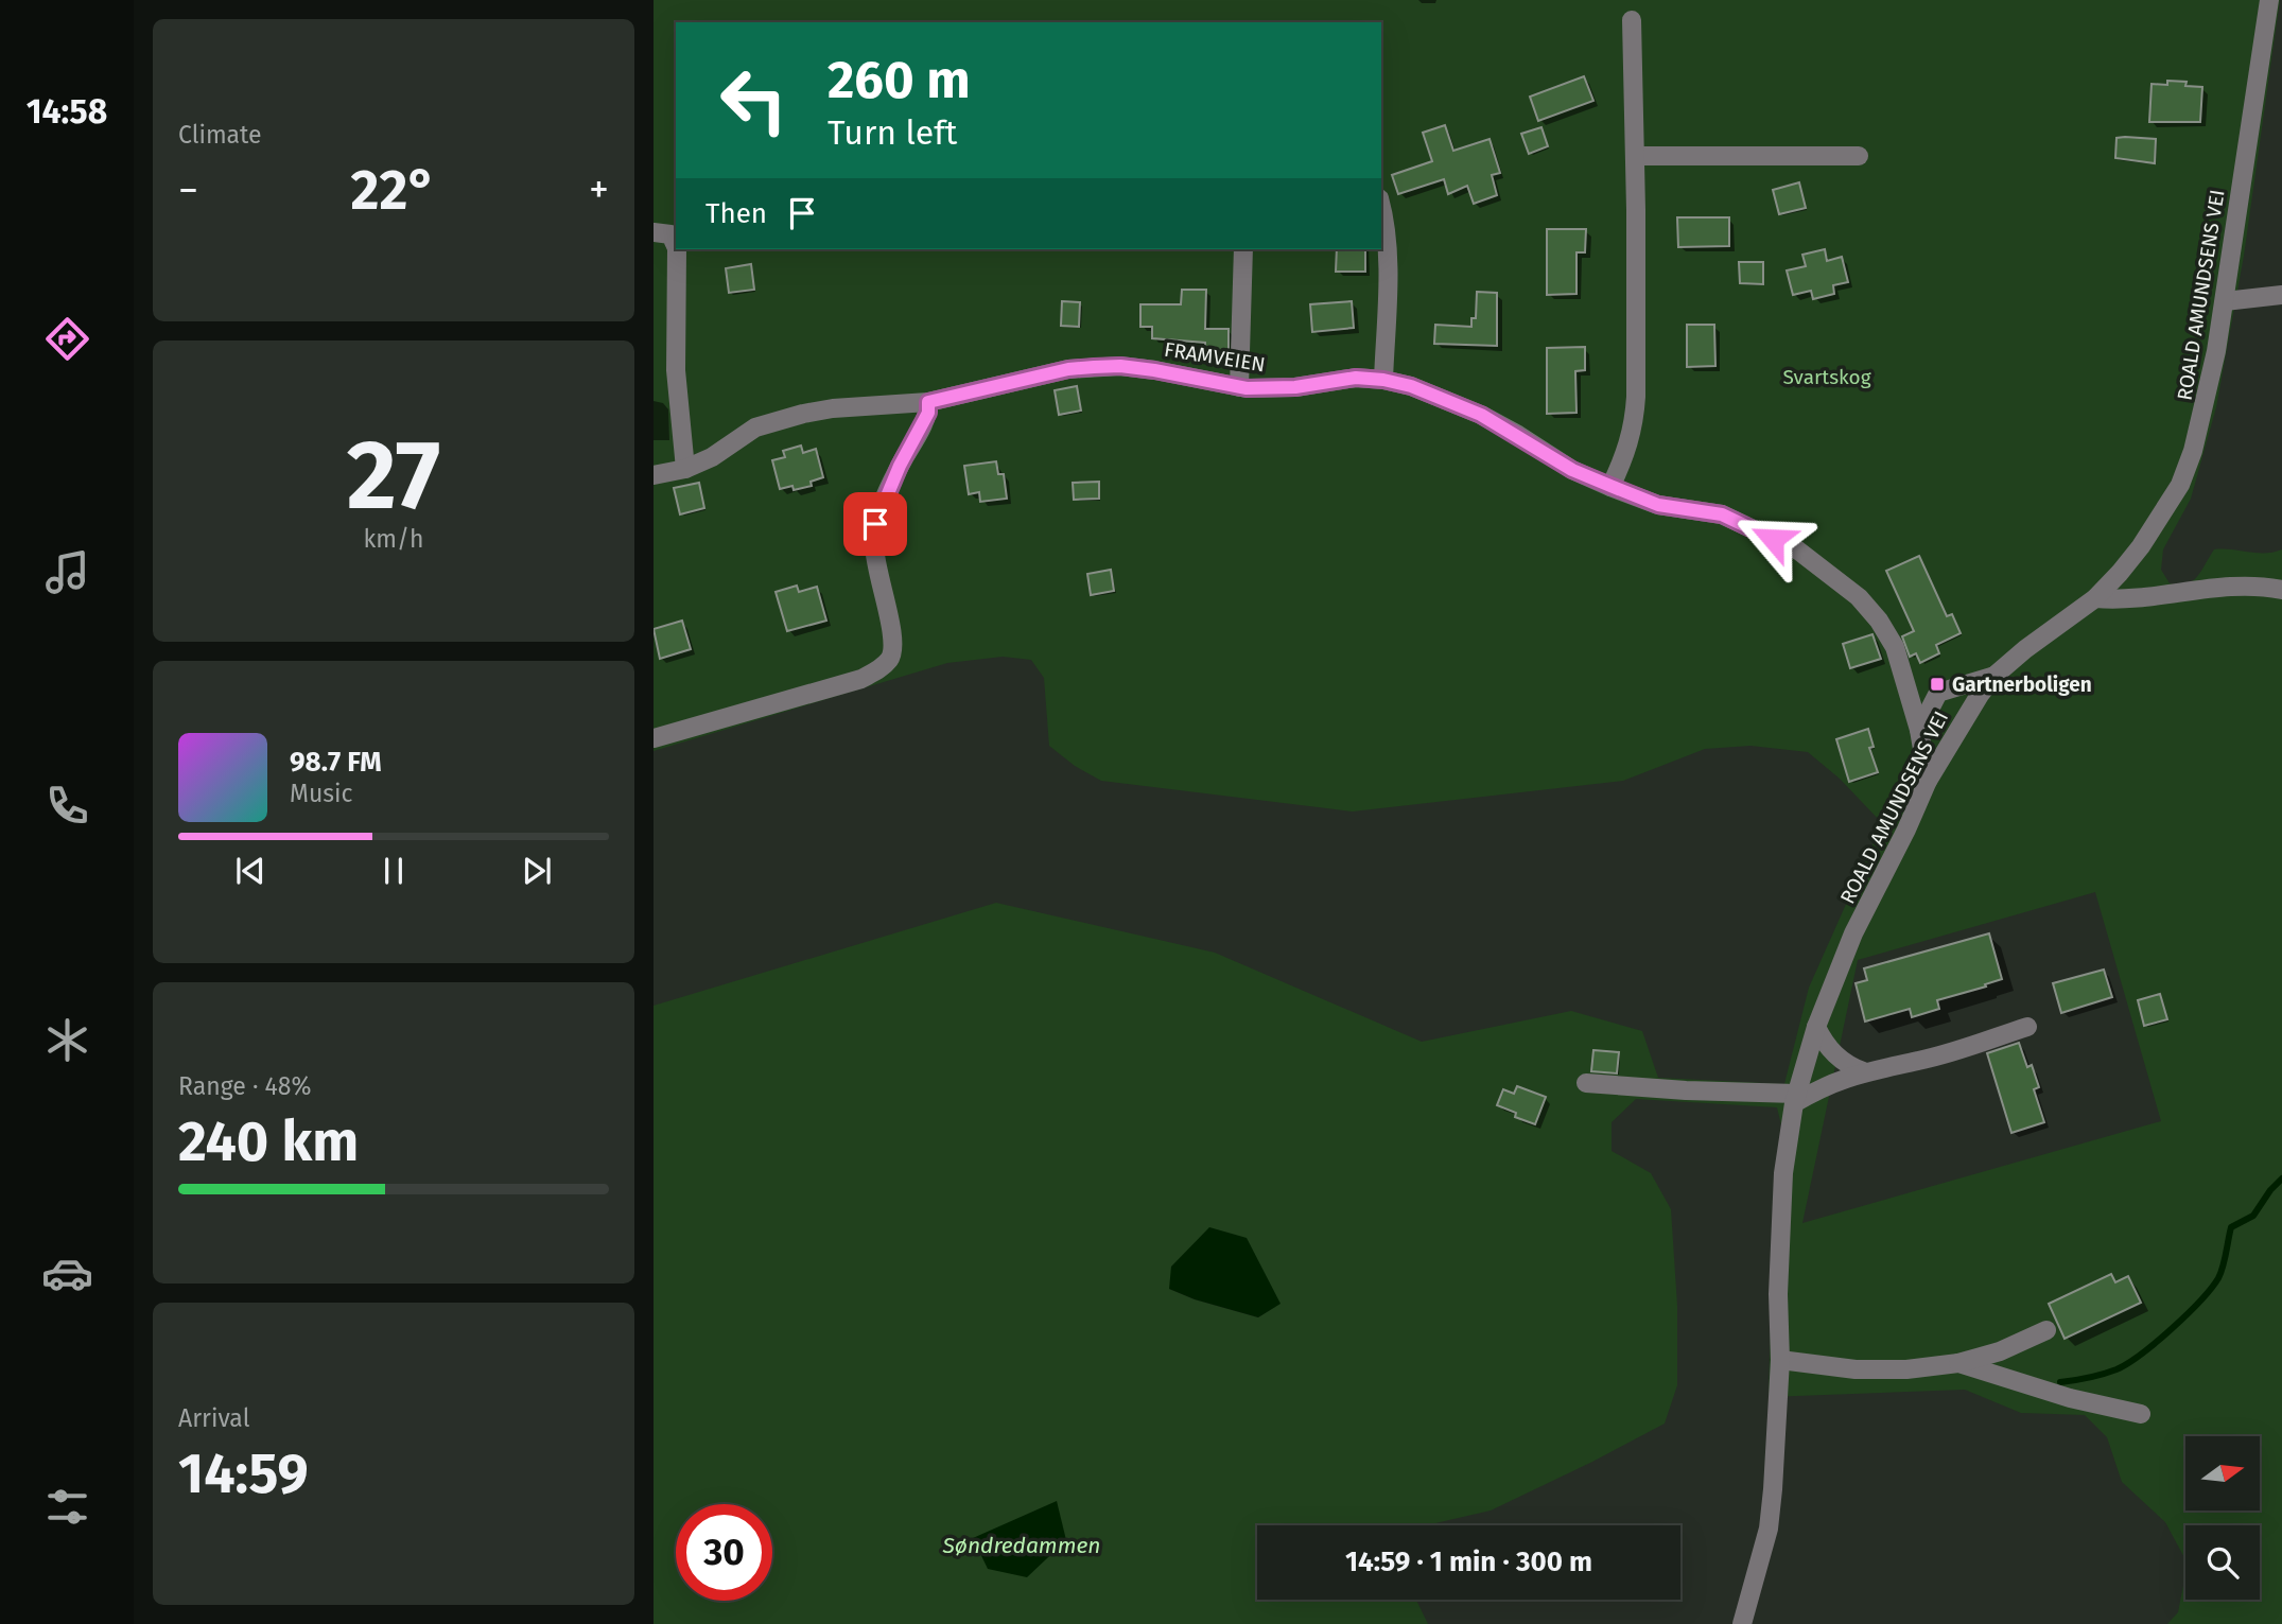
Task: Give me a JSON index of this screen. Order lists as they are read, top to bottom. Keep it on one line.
{"streets":{"street":["ROALD AMUNDSENS VEI","FRAMVEIEN"]},"crossings":[["ROALD AMUNDSENS VEI","FRAMVEIEN"]],"water":["Søndredammen"],"parks":["Svartskog"],"places":{"transit":["Gartnerboligen"]},"north":"right","page":{"tabs":"14:58","tile":["Climate",["27","km/h"],["Range · 48%","240 km"],["Arrival","14:59"]],"turn":["260 m","Turn left"],"heat":["−","22°","+"],"then":"Then","song":["98.7 FM","Music"],"limit":"30","trip":"14:59 · 1 min · 300 m"}}
